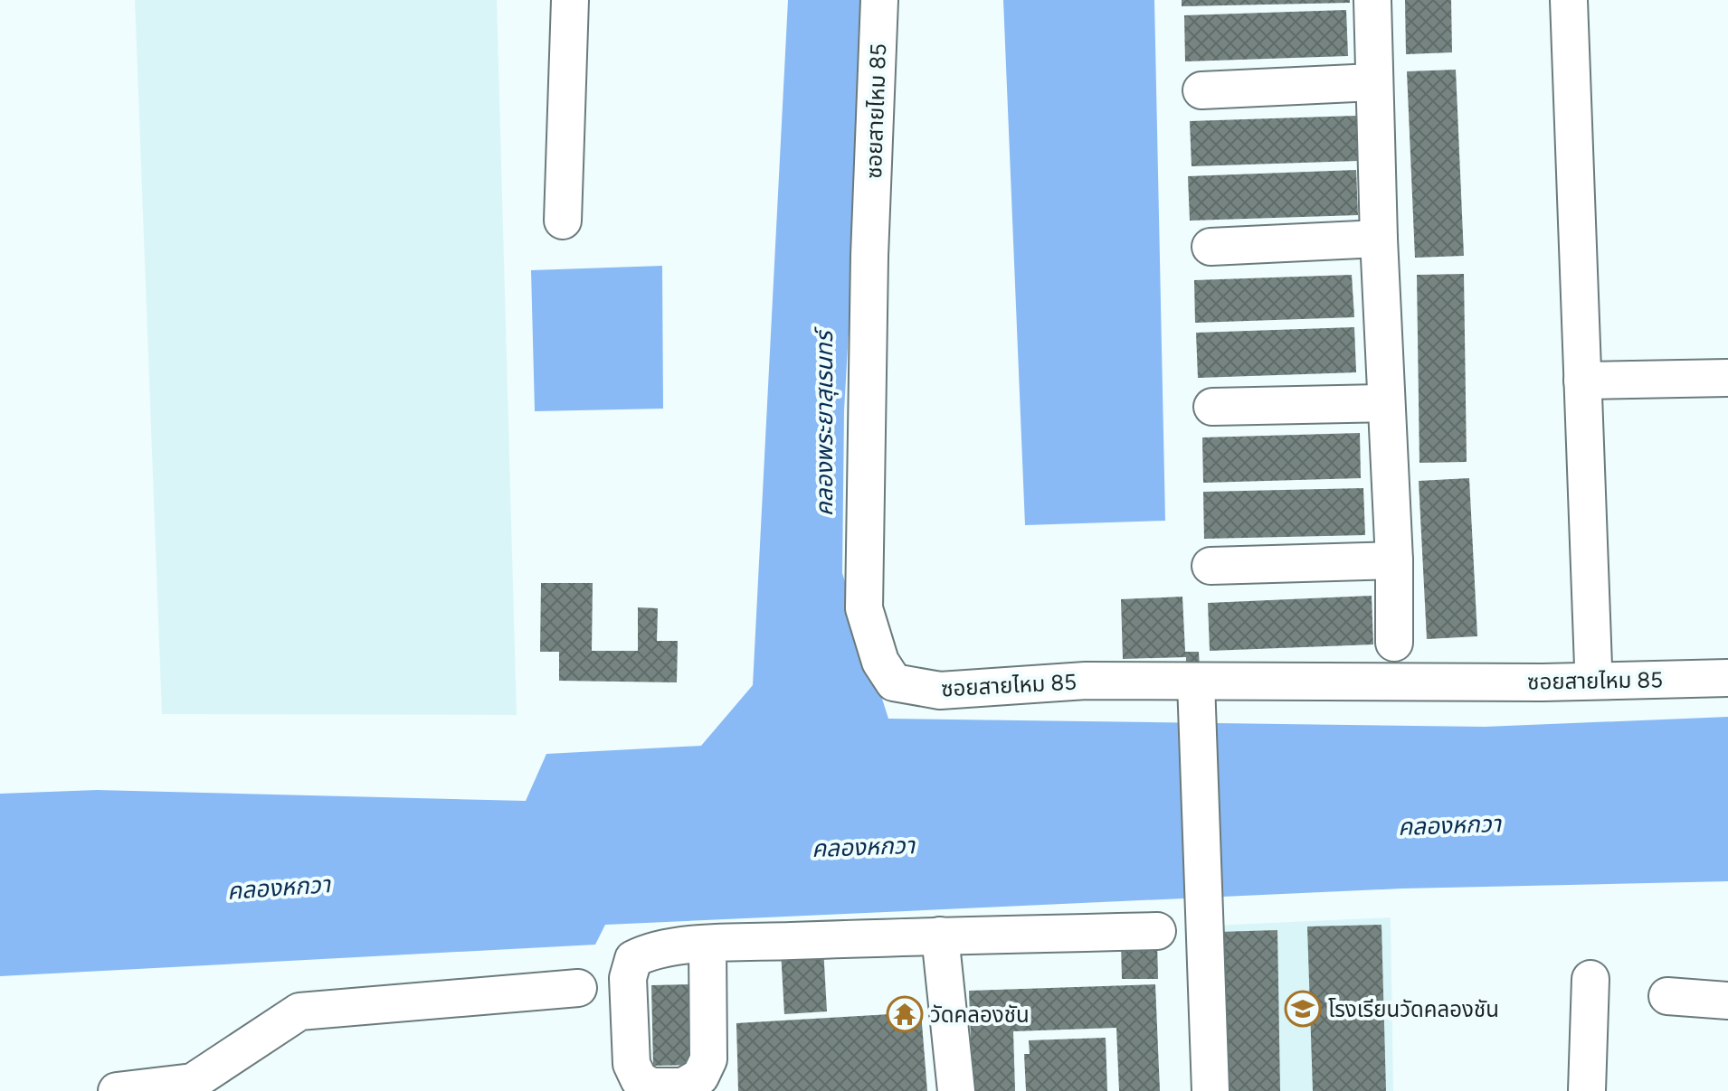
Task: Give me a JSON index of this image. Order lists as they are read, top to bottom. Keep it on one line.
{"streets":{"street":["ซอยสายไหม 85"]},"water":["คลองพระยาสุเรนทร์","คลองหกวา"],"places":{"school or university":["โรงเรียนวัดคลองชัน"],"temple":["วัดคลองชัน"]}}
